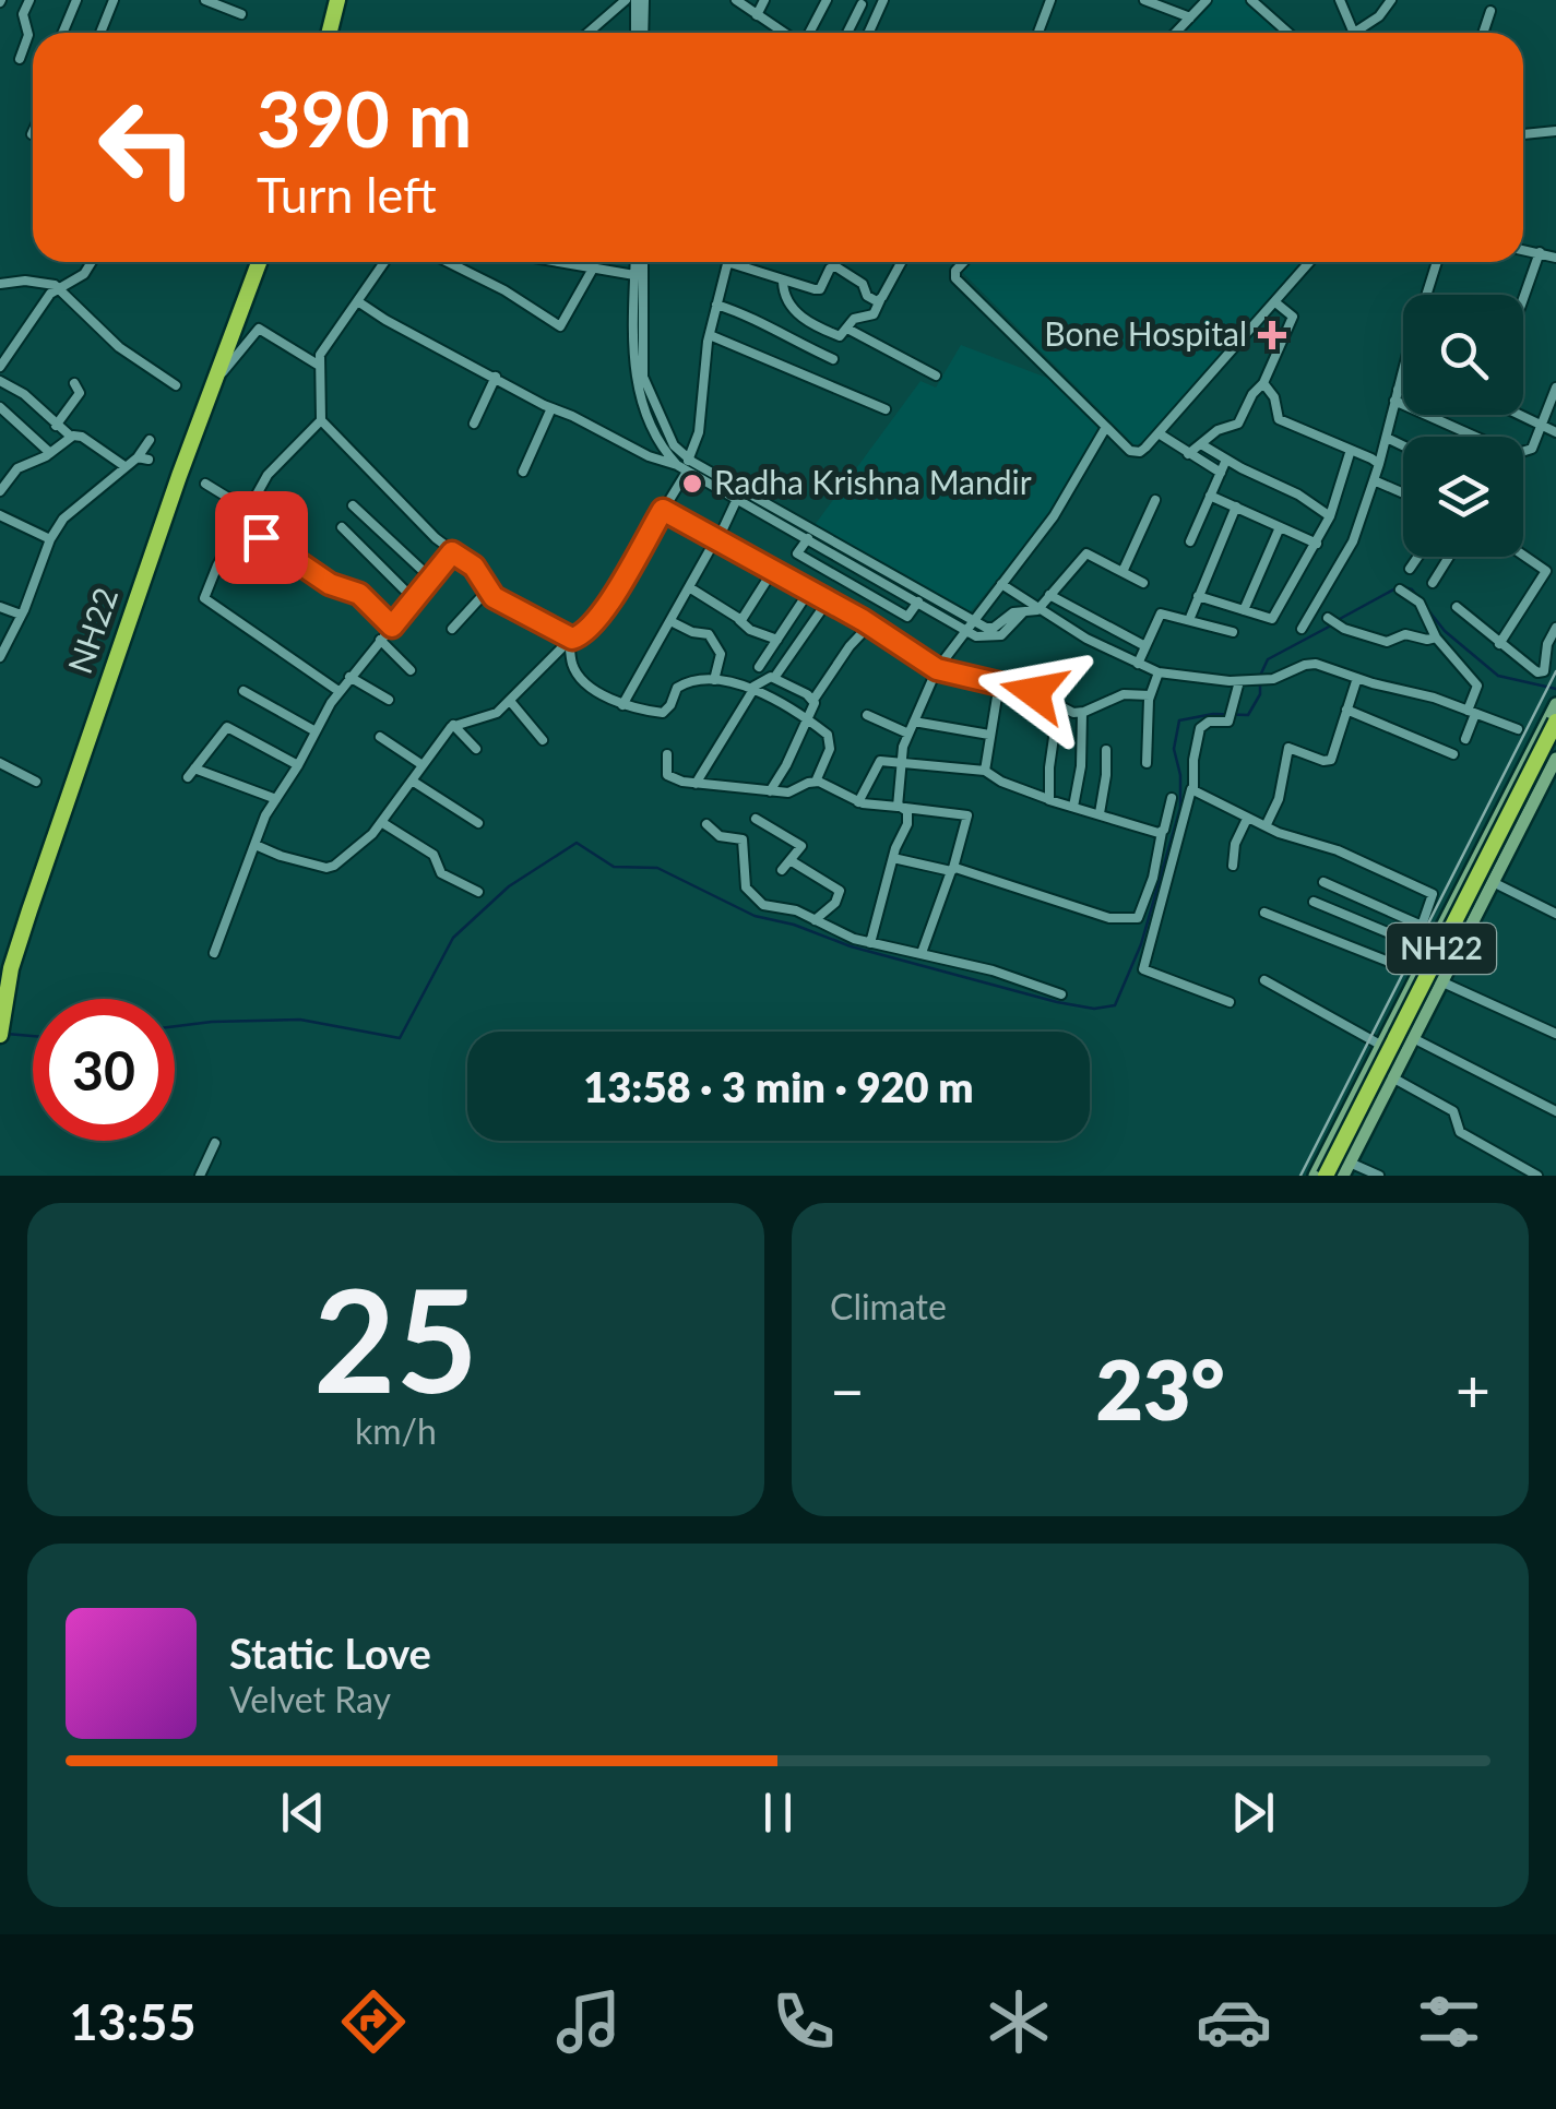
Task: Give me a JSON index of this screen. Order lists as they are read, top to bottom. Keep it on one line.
{"streets":{"highway":["NH22"]},"places":{"health":["Bone Hospital"],"other":["Radha Krishna Mandir"]},"page":{"turn":["390 m","Turn left"],"limit":"30","trip":"13:58 · 3 min · 920 m","tile":[["25","km/h"],"Climate"],"heat":["−","23°","+"],"song":["Static Love","Velvet Ray"],"tabs":"13:55"}}
